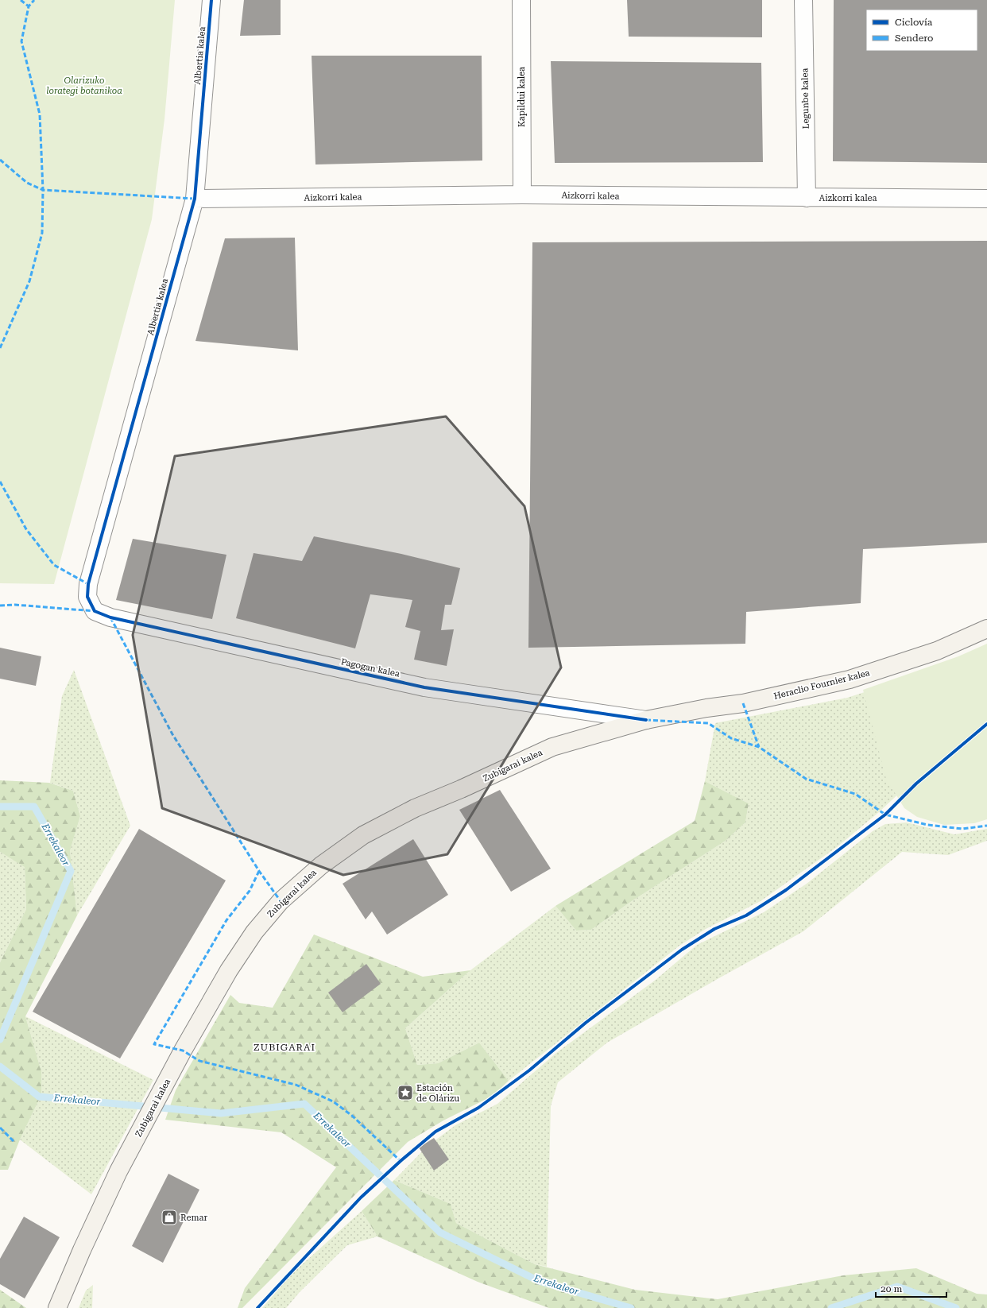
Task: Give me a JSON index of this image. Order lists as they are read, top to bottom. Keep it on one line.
{"streets":{"main road":["Heraclio Fournier kalea","Zubigarai kalea"],"street":["Albertia kalea","Kapildui kalea","Legunbe kalea","Aizkorri kalea","Pagogan kalea"]},"crossings":[["Albertia kalea","Aizkorri kalea"],["Albertia kalea","Pagogan kalea"],["Kapildui kalea","Aizkorri kalea"],["Legunbe kalea","Aizkorri kalea"],["Pagogan kalea","Zubigarai kalea"],["Heraclio Fournier kalea","Zubigarai kalea"]],"districts":["ZUBIGARAI"],"water":["Errekaleor"],"parks":["Olarizuko lorategi botanikoa"],"places":{"place":["Estación de Olárizu"],"shop":["Remar"]},"legend":["Ciclovía","Sendero"],"scale_bar":"20 m"}
